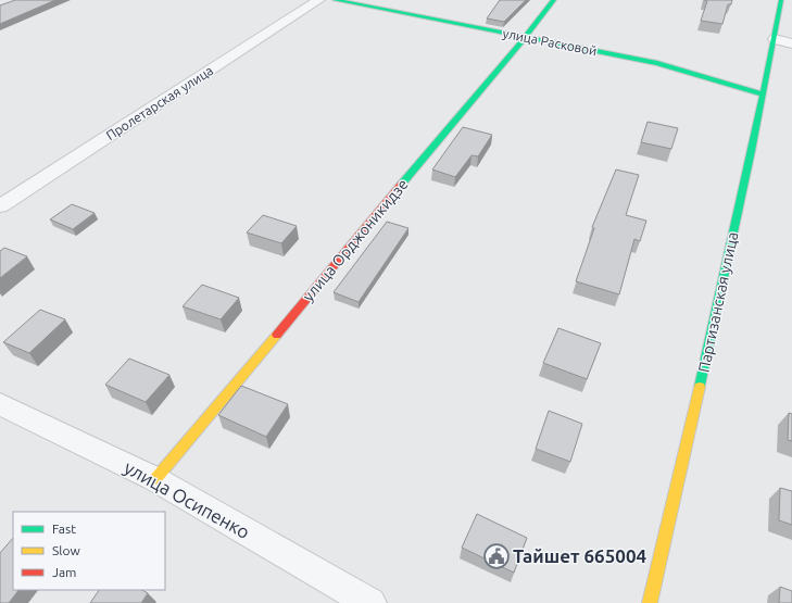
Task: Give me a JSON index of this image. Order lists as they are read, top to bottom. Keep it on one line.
{"streets":{"street":["улица Расковой","Пролетарская улица","улица Орджоникидзе","Партизанская улица","улица Осипенко"]},"crossings":[["улица Расковой","улица Орджоникидзе"],["улица Расковой","Партизанская улица"],["улица Орджоникидзе","улица Осипенко"]],"places":{"public building":["Тайшет 665004"]},"legend":["Fast","Slow","Jam"]}
